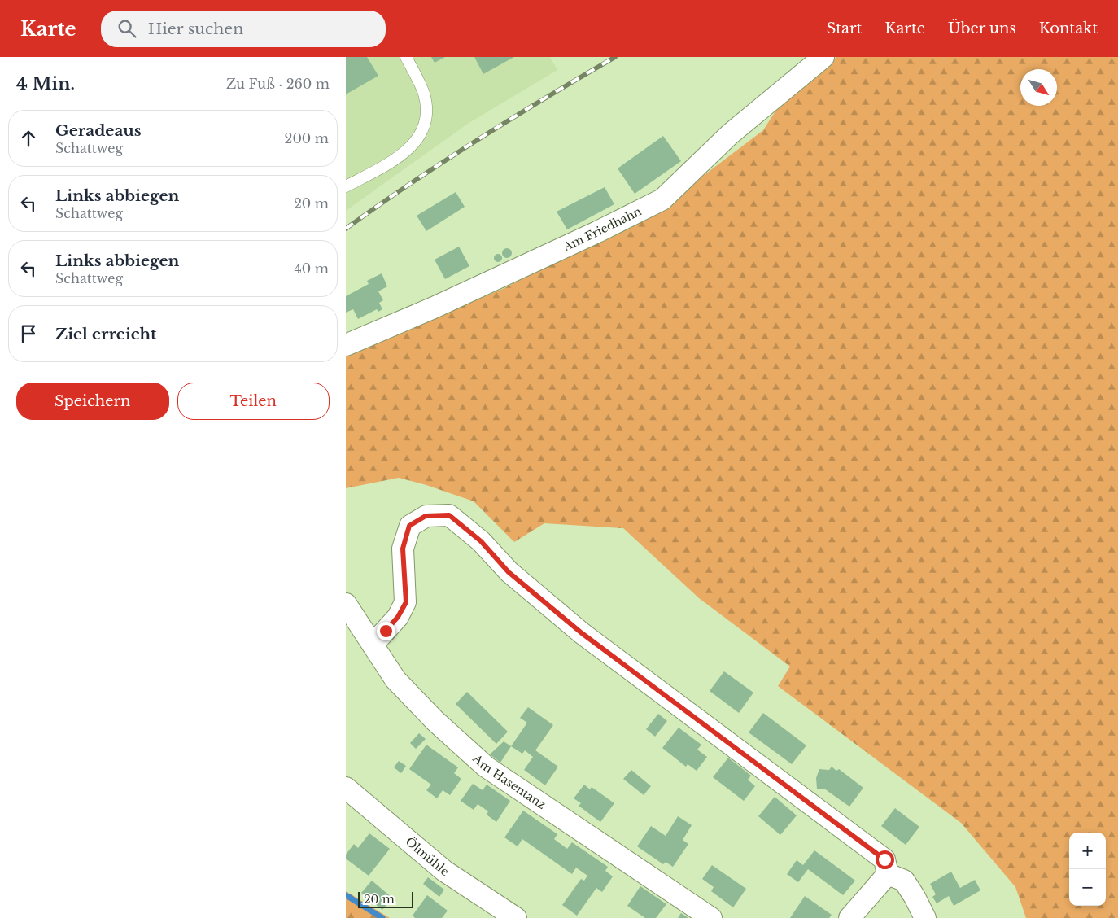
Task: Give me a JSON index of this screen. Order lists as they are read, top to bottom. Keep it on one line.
{"streets":{"street":["Am Friedhahn","Am Hasentanz","Ölmühle"]},"scale_bar":"20 m","north":"bottom right","page":{"header":"Karte","search":"Hier suchen","nav":["Start","Karte","Über uns","Kontakt"],"heading":["4 Min.","Zu Fuß · 260 m"],"list":[["Geradeaus","Schattweg","200 m"],["Links abbiegen","Schattweg","20 m"],["Links abbiegen","Schattweg","40 m"],"Ziel erreicht"],"buttons":["Speichern","Teilen"],"map_buttons":["+","−"],"scale":"20 m"}}
